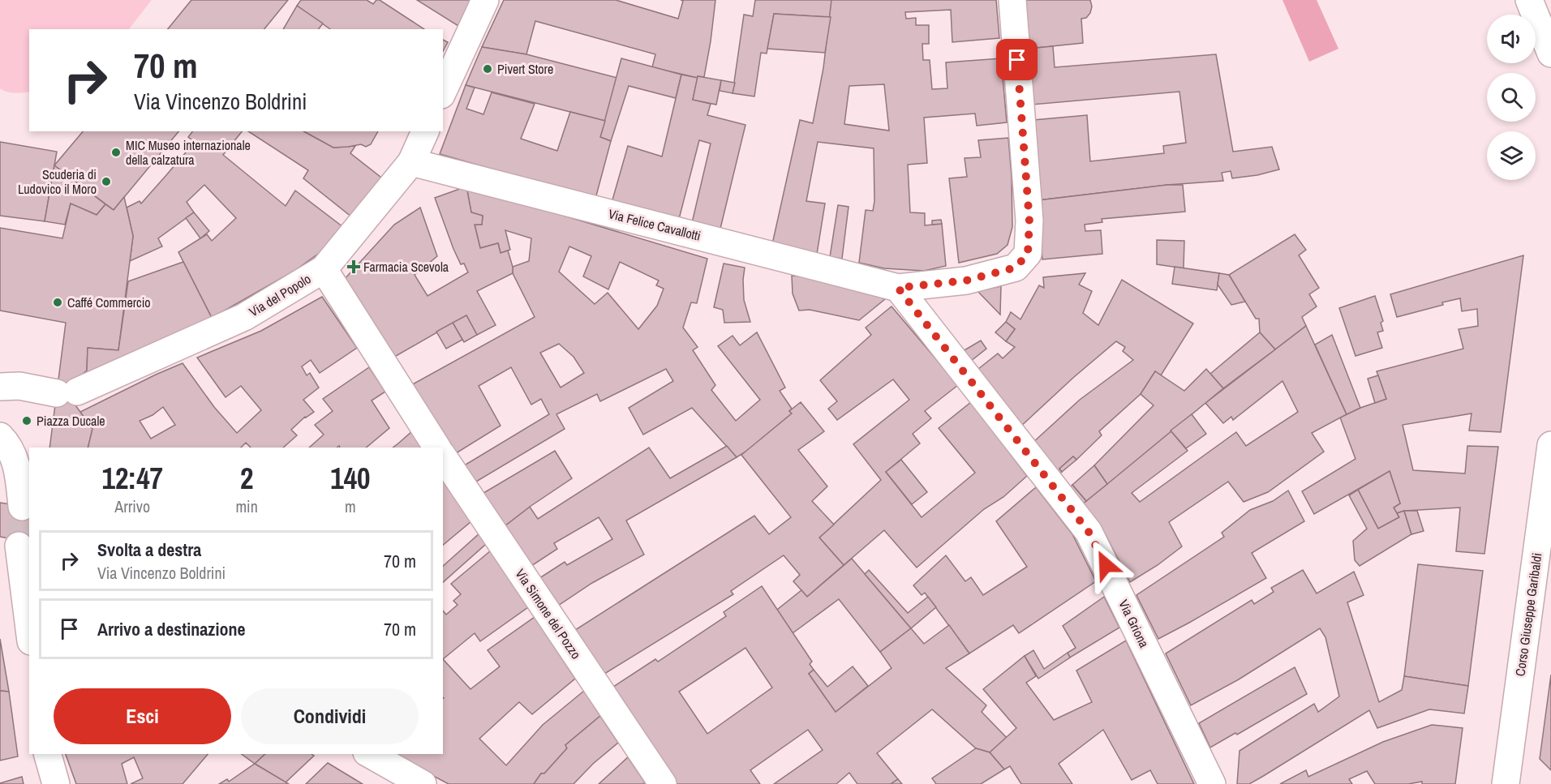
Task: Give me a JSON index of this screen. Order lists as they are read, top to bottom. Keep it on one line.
{"streets":{"street":["Via Felice Cavallotti","Via del Popolo","Via Simone del Pozzo","Corso Giuseppe Garibaldi","Via Griona"]},"crossings":[["Via Felice Cavallotti","Via del Popolo"],["Via Felice Cavallotti","Via Griona"]],"places":{"other":["Pivert Store","MIC Museo internazionale della calzatura","Scuderia di Ludovico il Moro","Caffé Commercio","Piazza Ducale"],"health":["Farmacia Scevola"]},"page":{"turn":["70 m","Via Vincenzo Boldrini"],"eta":["12:47","Arrivo","2","min","140","m"],"list":[{"name":"Svolta a destra","note":"Via Vincenzo Boldrini","value":"70 m"},{"name":"Arrivo a destinazione","value":"70 m"}],"buttons":["Esci","Condividi"]}}
